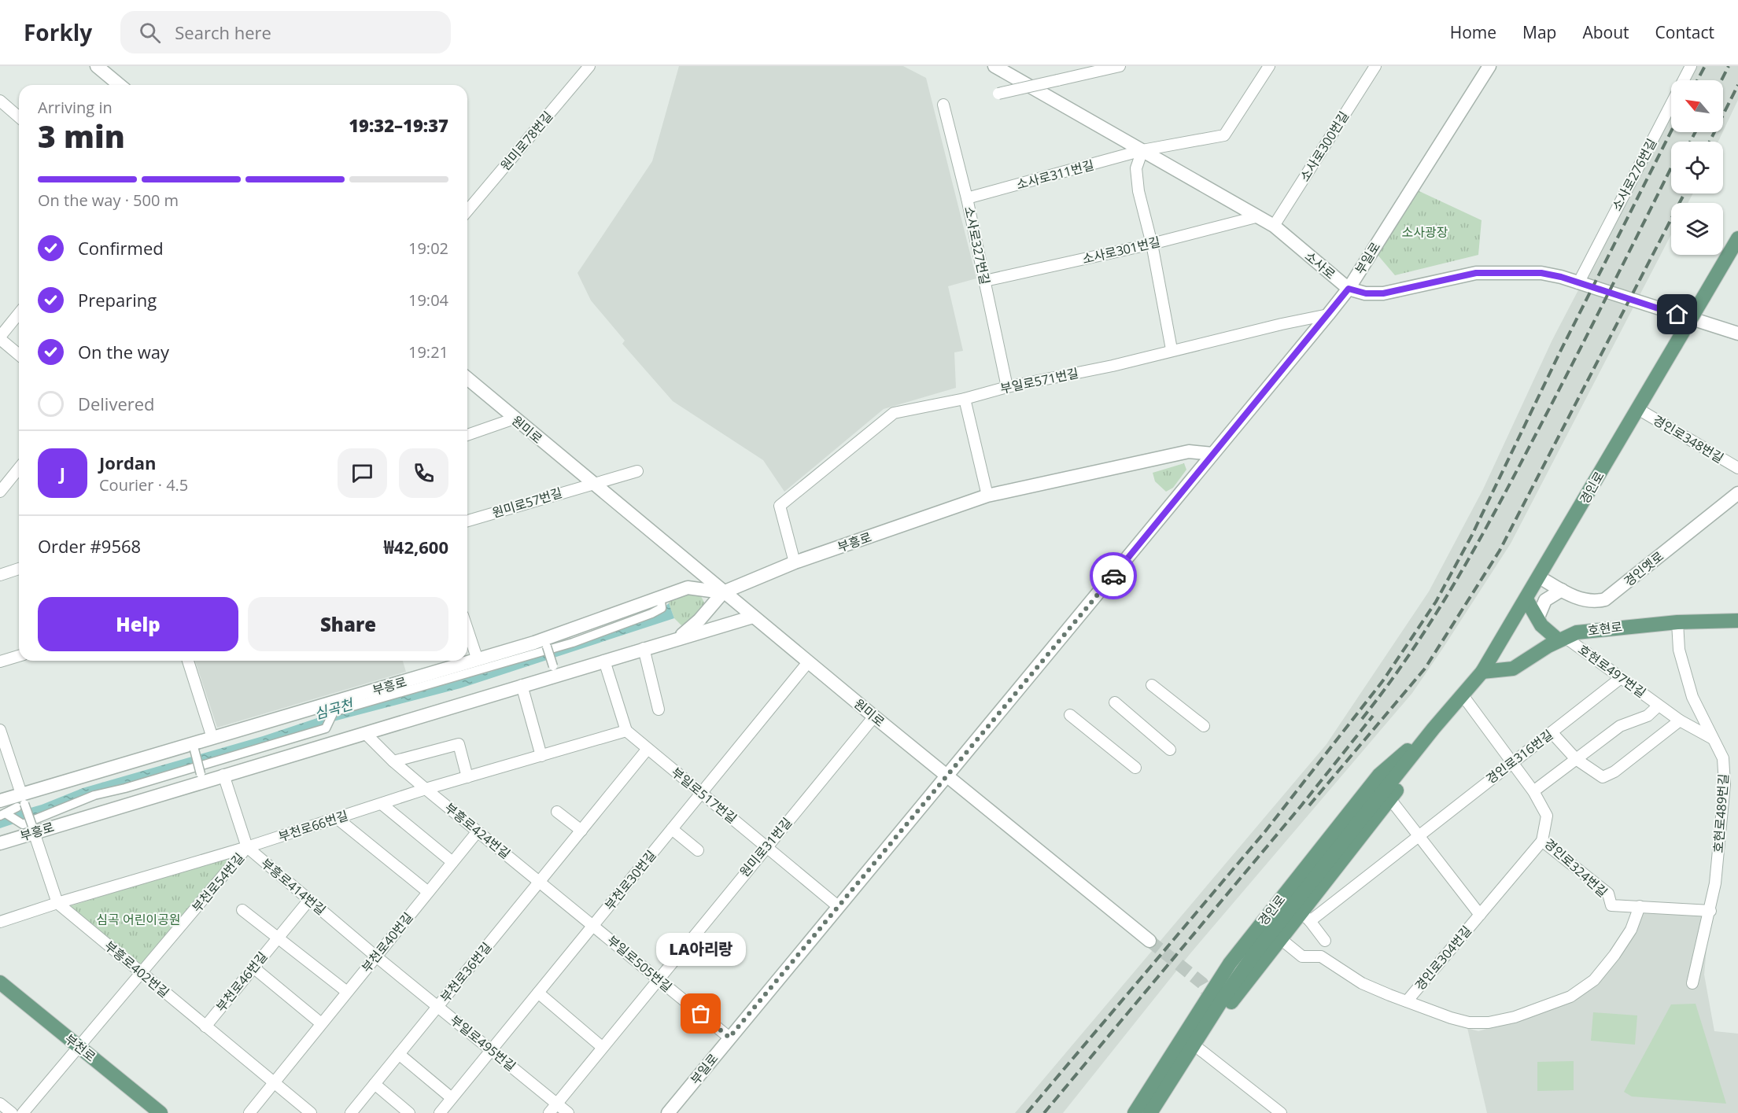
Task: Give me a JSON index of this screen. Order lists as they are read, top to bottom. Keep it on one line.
{"streets":{"main road":["경인로","호현로","부천로"],"street":["원미로78번길","소사로300번길","소사로311번길","소사로276번길","소사로327번길","소사로301번길","부일로","소사로","부일로571번길","원미로","경인로348번길","원미로57번길","부흥로","경인옛로","호현로497번길","경인로316번길","부일로517번길","호현로489번길","부천로66번길","부흥로424번길","원미로31번길","경인로324번길","부천로30번길","부천로54번길","부흥로414번길","부천로40번길","경인로304번길","부일로505번길","부흥로402번길","부천로36번길","부천로46번길","부일로495번길"]},"crossings":[["소사로300번길","소사로"],["소사로311번길","소사로327번길"],["소사로311번길","소사로"],["소사로276번길","소사로"],["소사로327번길","소사로301번길"],["소사로327번길","부일로571번길"],["소사로301번길","소사로"],["부일로","소사로"],["부일로","부일로571번길"],["부일로","원미로"],["부일로","부흥로"],["부일로","부일로517번길"],["부일로","부일로505번길"],["부일로571번길","부흥로"],["원미로","원미로57번길"],["원미로","부흥로"],["원미로","원미로31번길"],["원미로","부천로30번길"],["경인로348번길","경인로"],["경인로","경인옛로"],["경인로","호현로"],["경인로","경인로316번길"],["경인로","경인로324번길"],["경인로","경인로304번길"],["부흥로","부흥로424번길"],["호현로","호현로497번길"],["호현로","호현로489번길"],["호현로497번길","경인로316번길"],["호현로497번길","호현로489번길"],["경인로316번길","경인로324번길"],["부일로517번길","부천로66번길"],["부일로517번길","원미로31번길"],["부일로517번길","부천로30번길"],["부일로517번길","부천로36번길"],["호현로489번길","경인로324번길"],["부천로66번길","부흥로424번길"],["부천로66번길","부천로54번길"],["부천로66번길","부흥로414번길"],["부천로66번길","부흥로402번길"],["부흥로424번길","부천로30번길"],["부흥로424번길","부천로40번길"],["부흥로424번길","부일로505번길"],["부흥로424번길","부천로36번길"],["원미로31번길","부일로505번길"],["원미로31번길","부일로495번길"],["경인로324번길","경인로304번길"],["부천로30번길","부일로505번길"],["부천로30번길","부일로495번길"],["부천로54번길","부흥로414번길"],["부천로54번길","부흥로402번길"],["부천로54번길","부천로"],["부흥로414번길","부천로40번길"],["부흥로414번길","부천로46번길"],["부흥로414번길","부일로495번길"],["부천로40번길","부흥로402번길"],["부천로40번길","부일로495번길"],["부흥로402번길","부천로46번길"],["부천로36번길","부일로495번길"]],"water":["심곡천"],"parks":["소사광장","심곡 어린이공원"],"places":["LA아리랑"],"north":"top left","page":{"header":"Forkly","search":"Search here","nav":["Home","Map","About","Contact"],"heading":["3 min","Arriving in","19:32–19:37"],"panel":["Jordan","Courier · 4.5","Order #9568","₩42,600"],"bar":"On the way · 500 m","list":[["Confirmed","19:02"],["Preparing","19:04"],["On the way","19:21"],"Delivered"],"round":"J","buttons":["Help","Share"],"bubble":"LA아리랑"}}
